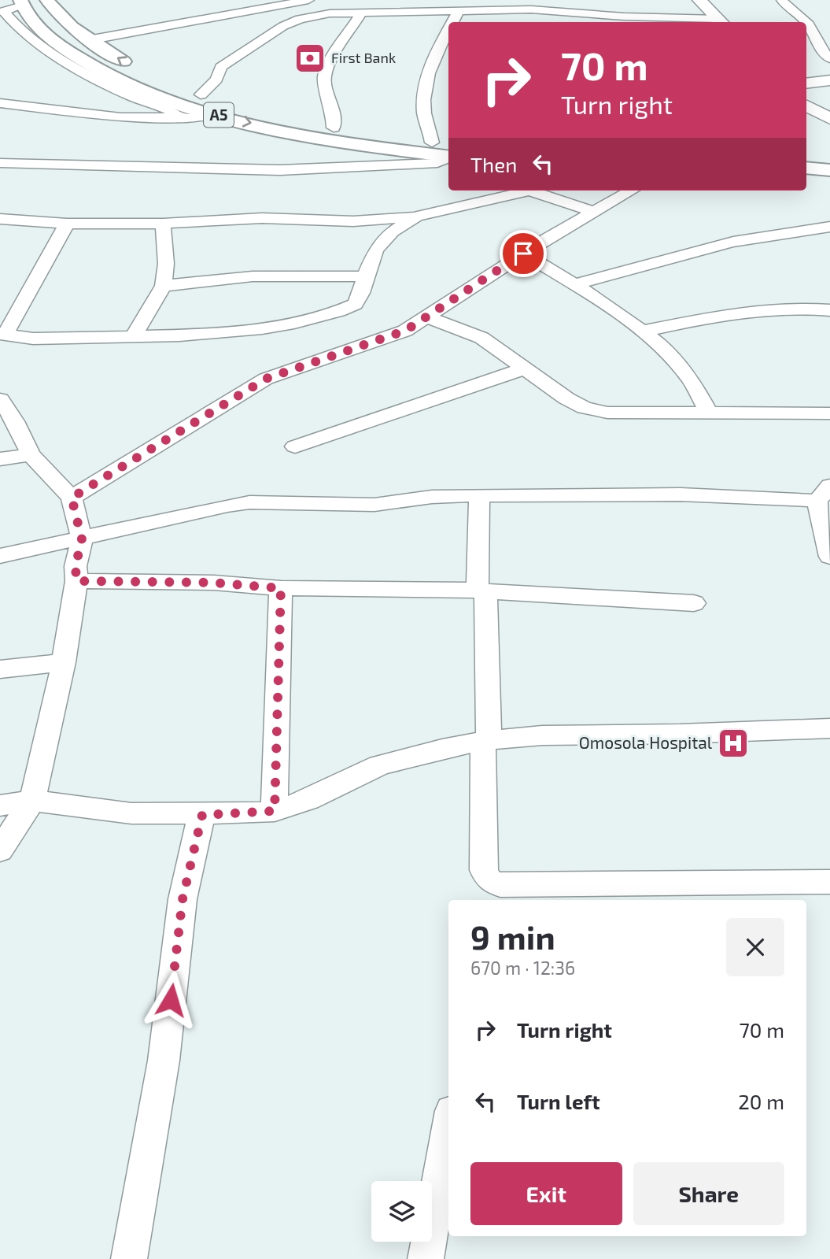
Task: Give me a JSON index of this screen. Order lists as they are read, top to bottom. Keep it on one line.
{"streets":{"highway":["A5"]},"places":{"bank":["First Bank"],"hospital":["Omosola Hospital"]},"page":{"turn":["70 m","Turn right"],"then":"Then","heading":["9 min","670 m · 12:36"],"list":[{"name":"Turn right","value":"70 m"},{"name":"Turn left","value":"20 m"}],"buttons":["Exit","Share"]}}
